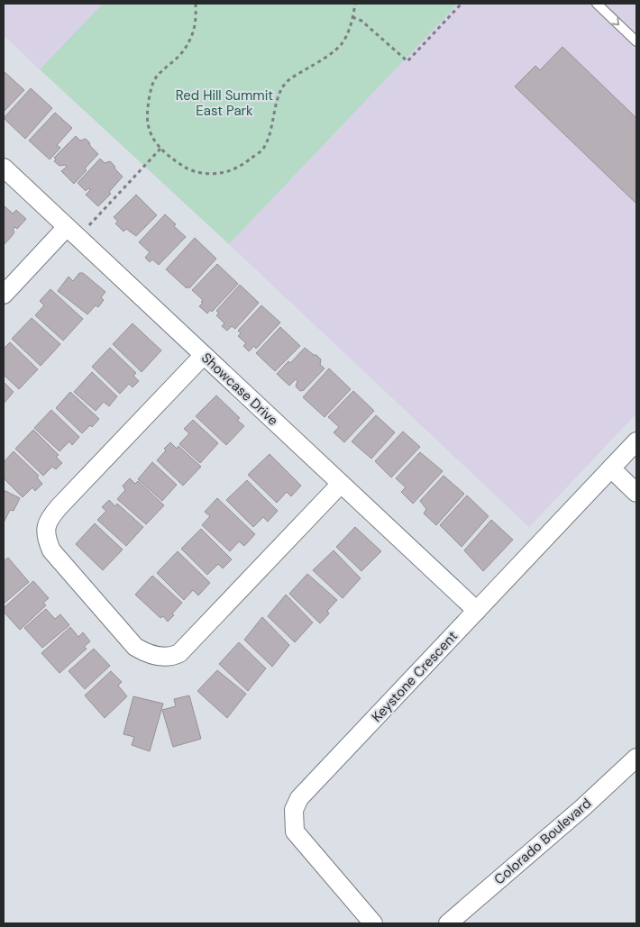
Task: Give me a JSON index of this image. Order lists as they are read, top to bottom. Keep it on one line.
{"streets":{"street":["Showcase Drive","Keystone Crescent","Colorado Boulevard"]},"crossings":[["Showcase Drive","Keystone Crescent"]],"parks":["Red Hill Summit East Park"]}
